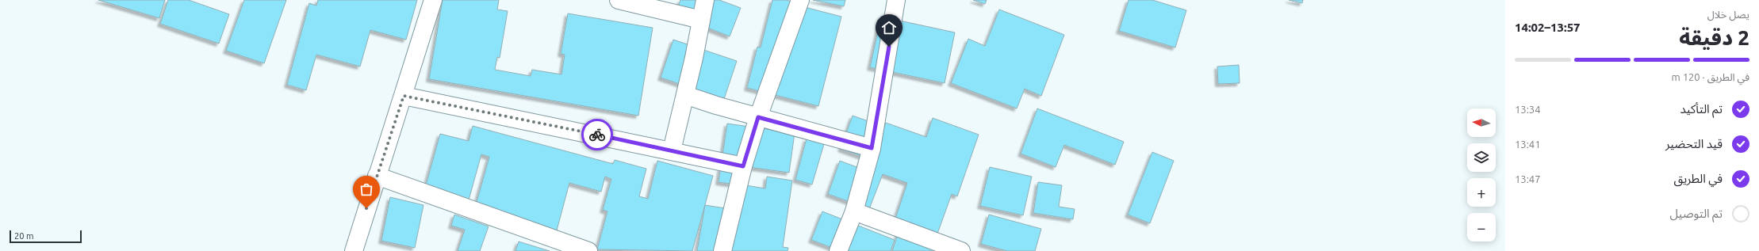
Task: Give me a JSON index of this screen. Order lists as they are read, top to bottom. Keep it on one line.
{"scale_bar":"20 m","north":"left","page":{"heading":["2 دقيقة","يصل خلال","13:57–14:02"],"bar":"في الطريق · 120 m","list":[["تم التأكيد","13:34"],["قيد التحضير","13:41"],["في الطريق","13:47"],"تم التوصيل"],"map_buttons":["+","−"],"scale":"20 m"}}
